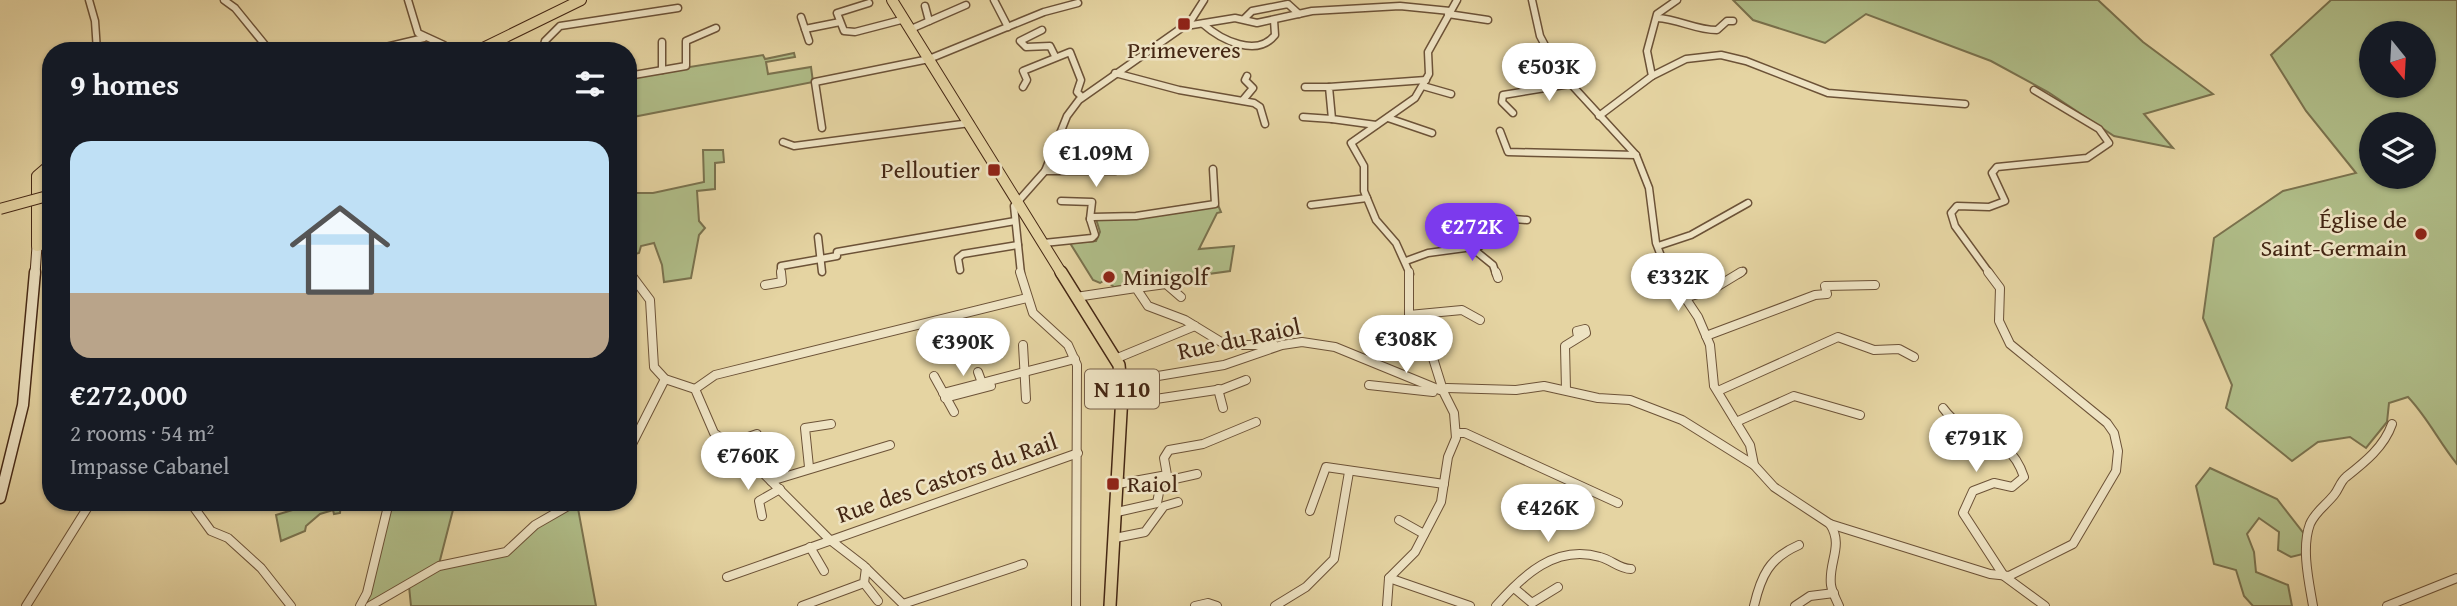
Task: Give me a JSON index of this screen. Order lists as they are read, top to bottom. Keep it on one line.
{"streets":{"main road":["N 110"],"street":["Rue du Raiol","Rue des Castors du Rail"]},"crossings":[["Rue du Raiol","N 110"]],"places":{"transit":["Primeveres","Pelloutier","Raiol"],"other":["Église de Saint-Germain","Minigolf"]},"north":"bottom","page":{"heading":"9 homes","price":["€503K","€1.09M","€272K","€332K","€308K","€390K","€791K","€760K","€426K"],"list":[{"name":"€272,000","note":"2 rooms · 54 m² · Impasse Cabanel"}]}}
